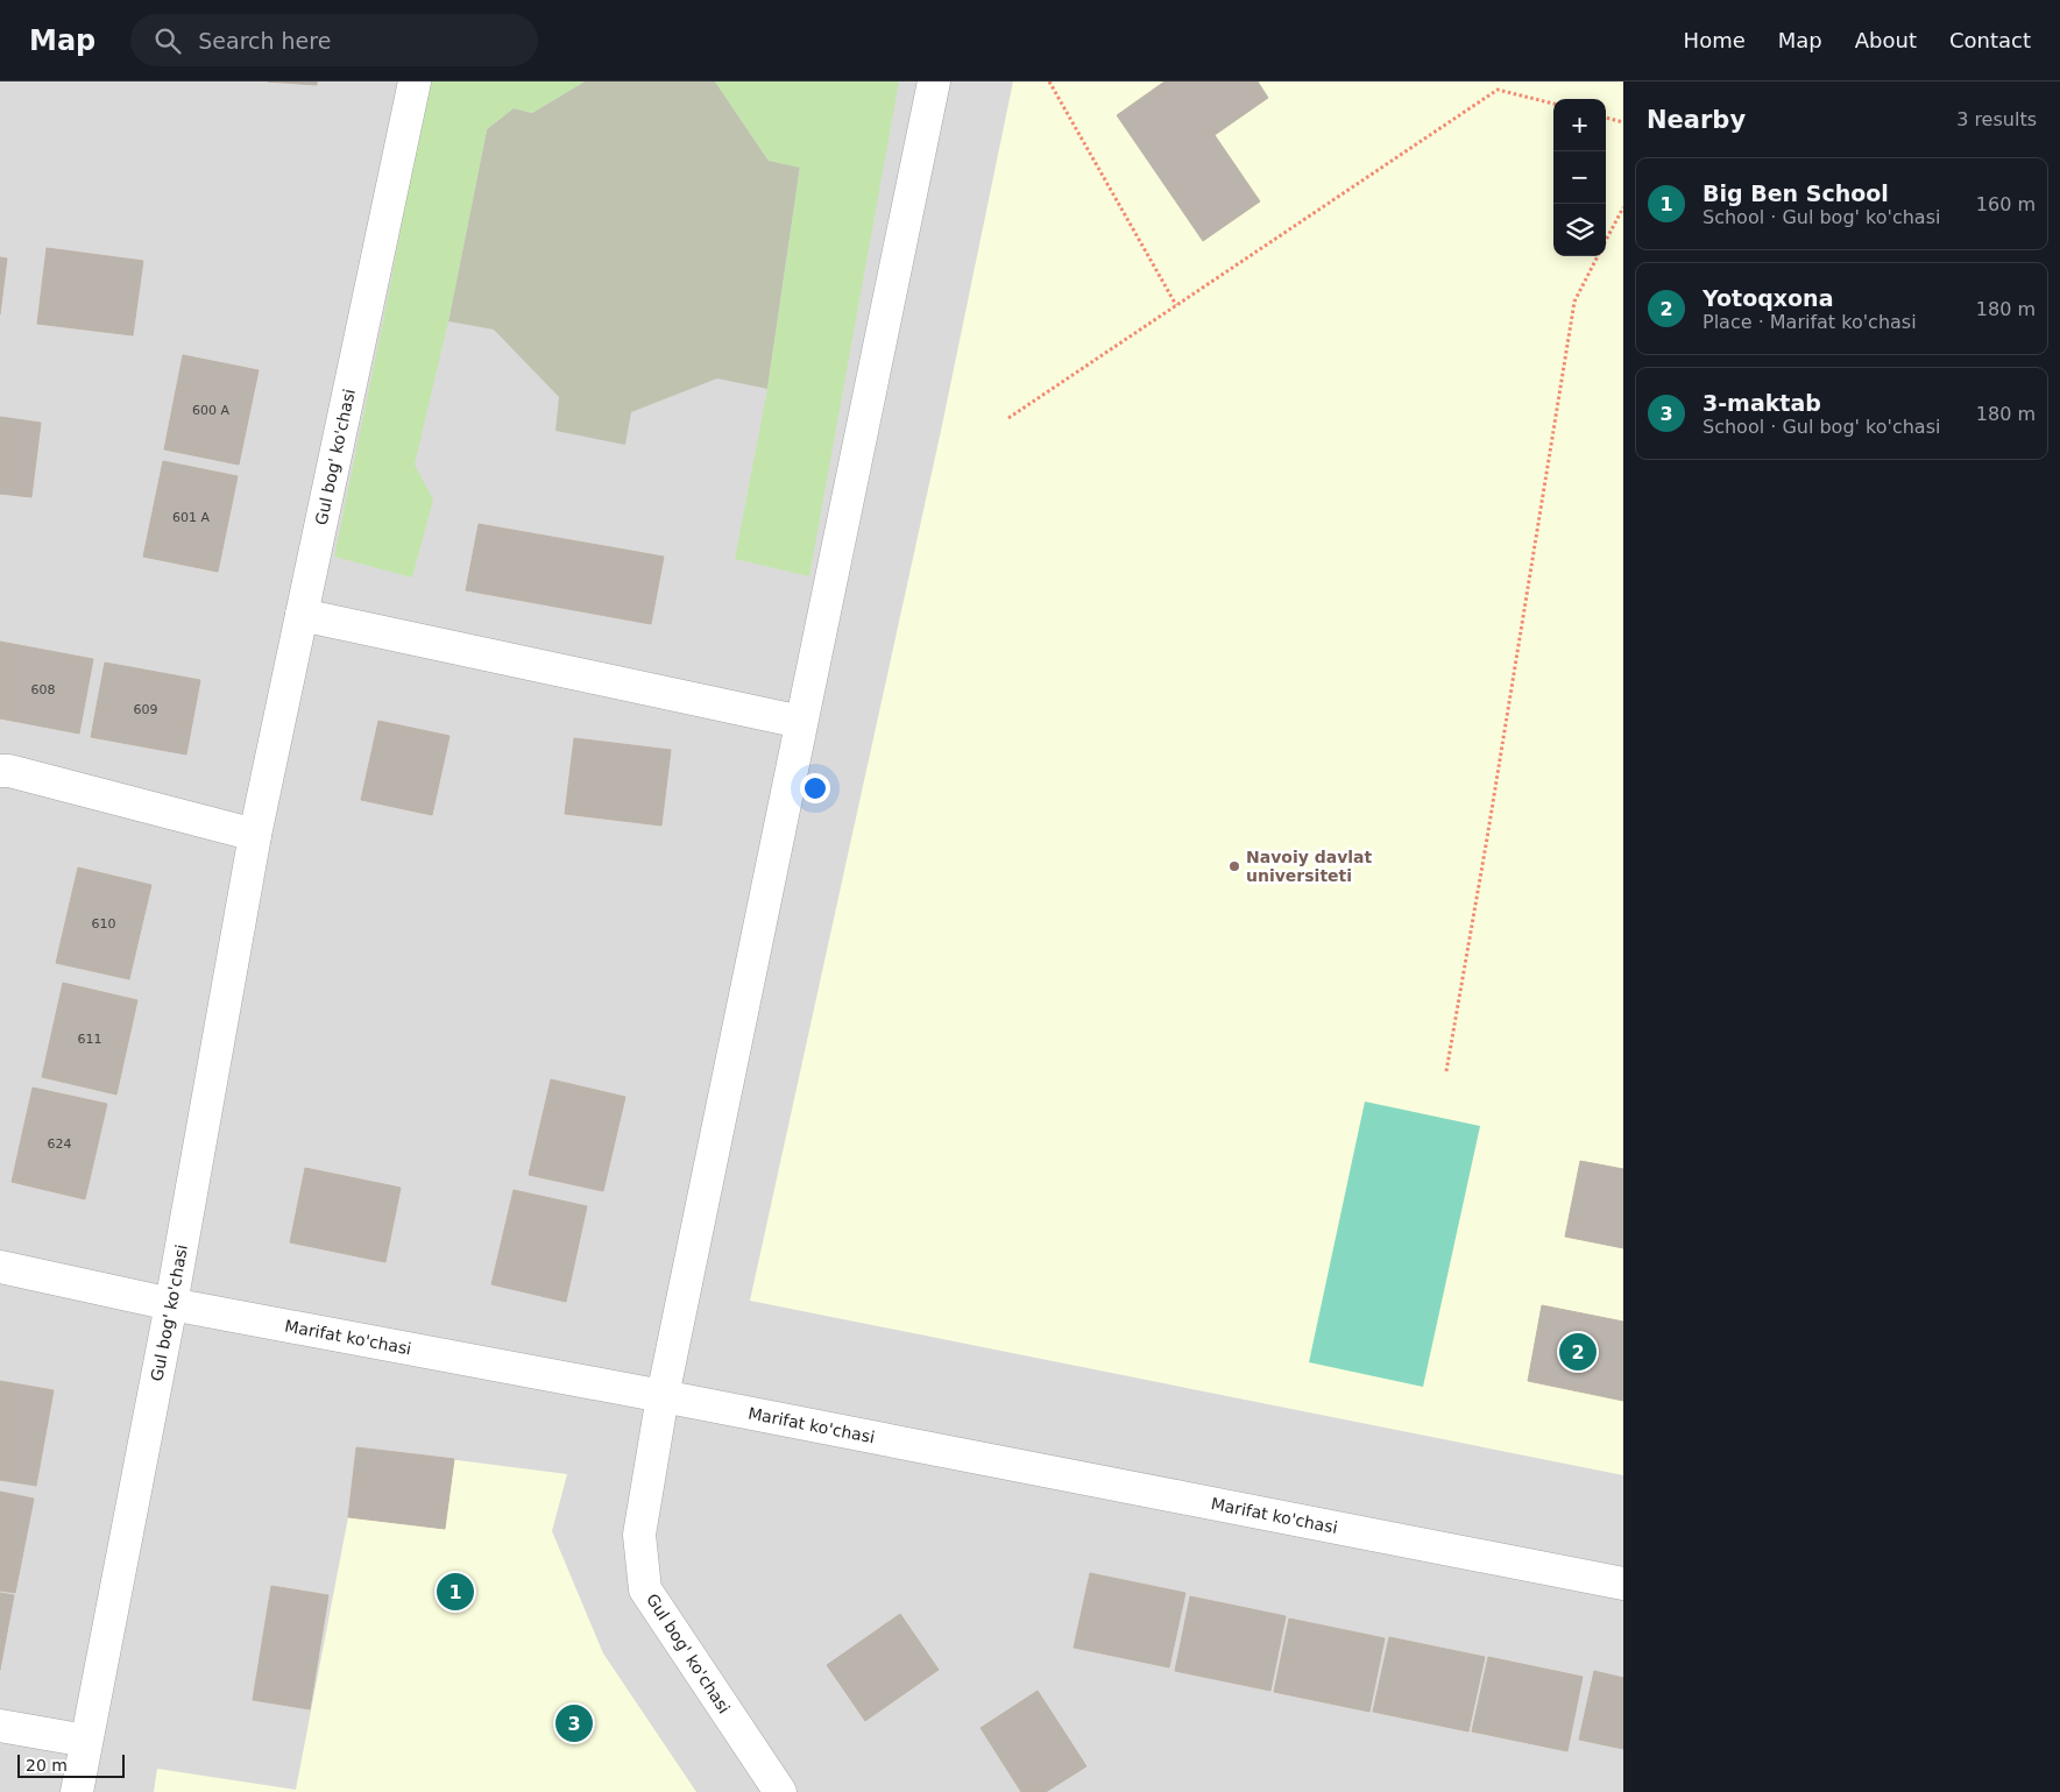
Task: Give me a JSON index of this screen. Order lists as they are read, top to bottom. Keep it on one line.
{"streets":{"street":["Gul bog' ko'chasi","Marifat ko'chasi"]},"crossings":[["Gul bog' ko'chasi","Marifat ko'chasi"]],"places":["Navoiy davlat universiteti"],"house_numbers":["600 А","601 А","608","609","610","611","624"],"scale_bar":"20 m","page":{"header":"Map","search":"Search here","nav":["Home","Map","About","Contact"],"heading":["Nearby","3 results"],"map_buttons":["+","−"],"list":[{"mark":"1","name":"Big Ben School","note":"School · Gul bog' ko'chasi","value":"160 m"},{"mark":"2","name":"Yotoqxona","note":"Place · Marifat ko'chasi","value":"180 m"},{"mark":"3","name":"3-maktab","note":"School · Gul bog' ko'chasi","value":"180 m"}],"pins":["2","1","3"],"scale":"20 m"}}
